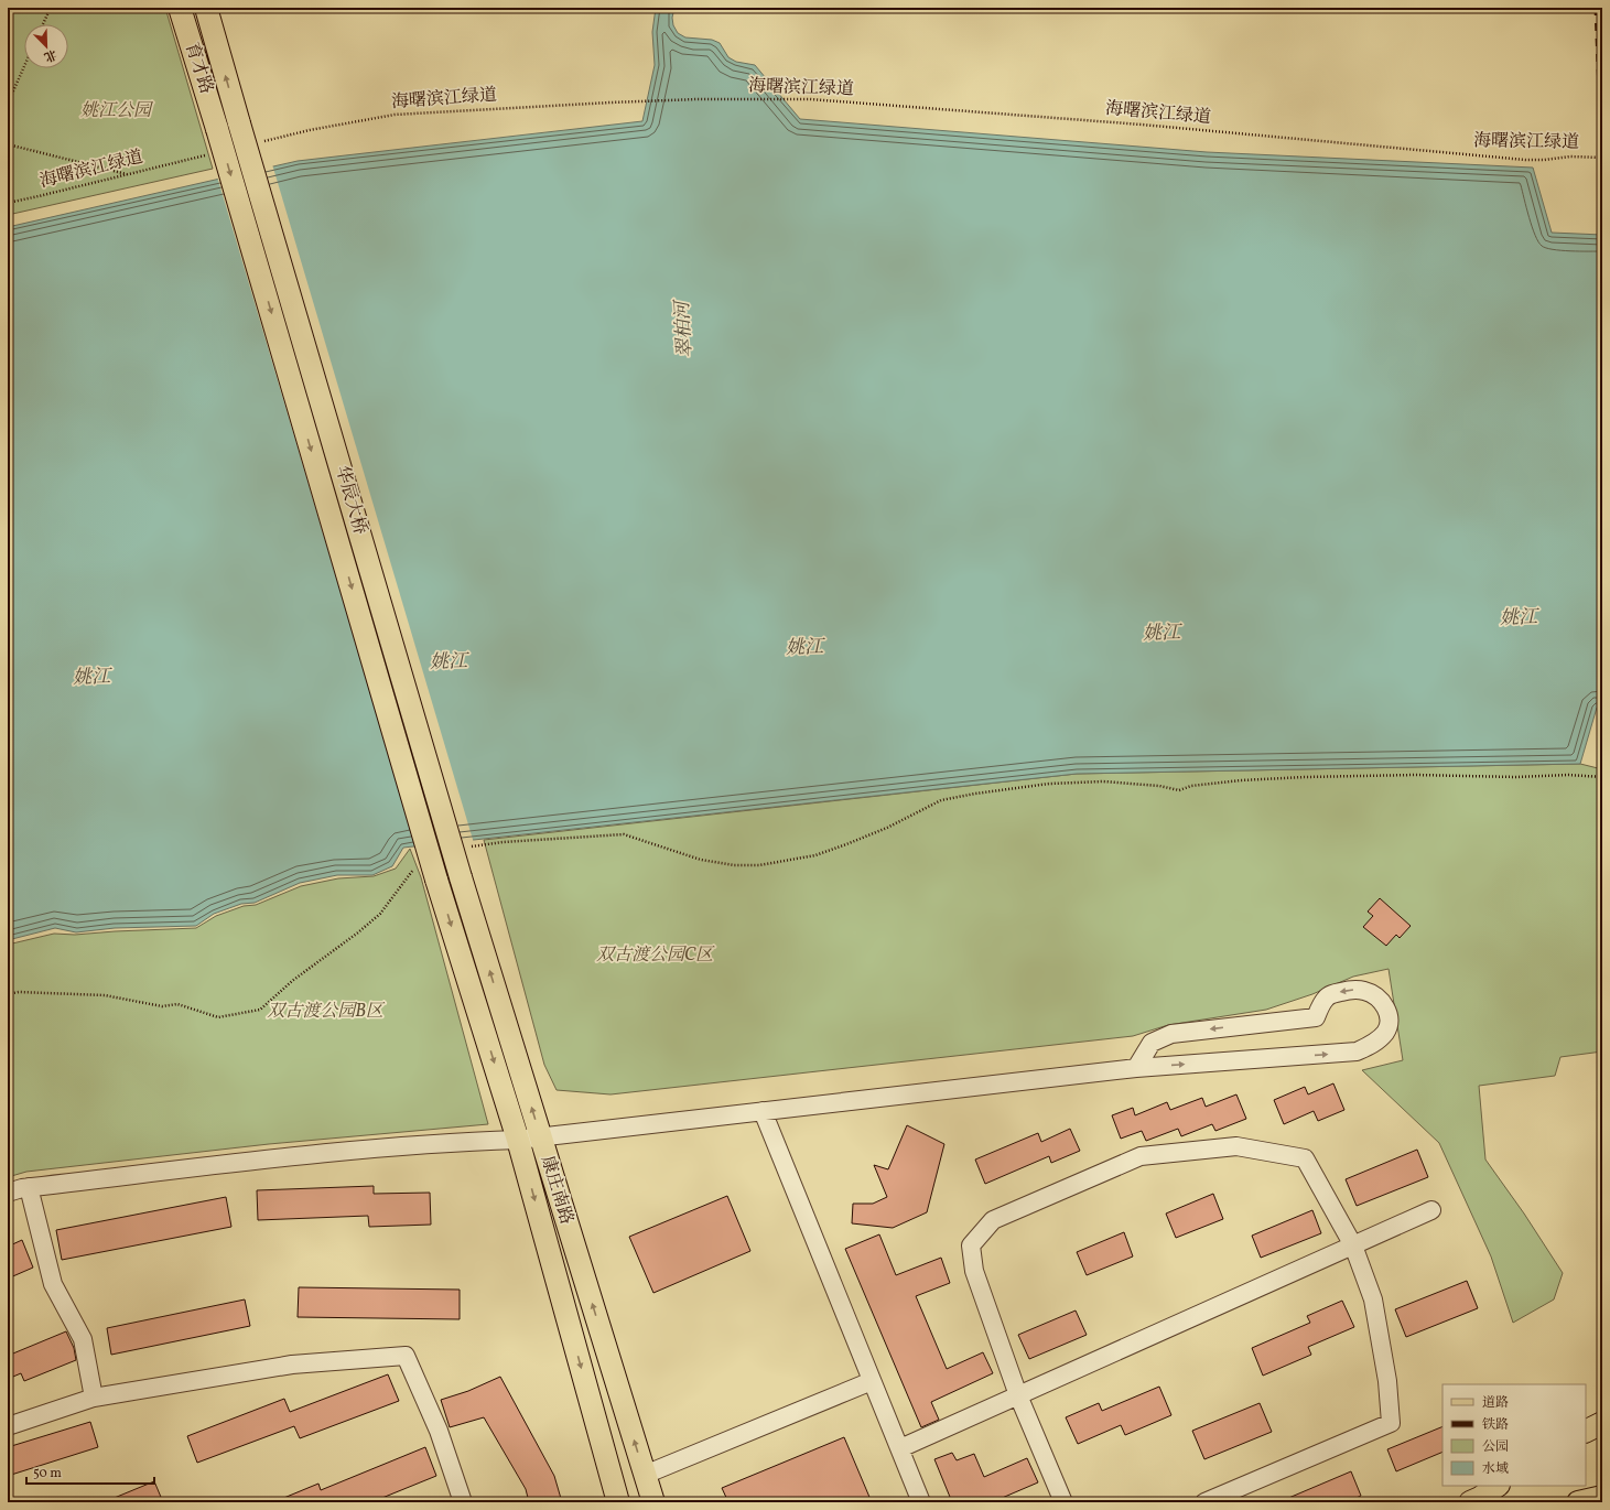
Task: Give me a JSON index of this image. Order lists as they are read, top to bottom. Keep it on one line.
{"streets":{"main road":["育才路","华辰大桥","康庄南路"],"path":["海曙滨江绿道"]},"crossings":[["育才路","华辰大桥"],["华辰大桥","康庄南路"]],"water":["翠柏河","姚江"],"parks":["姚江公园","双古渡公园C区","双古渡公园B区"],"legend":["道路","铁路","公园","水域"],"scale_bar":"50 m","north":"bottom right"}
